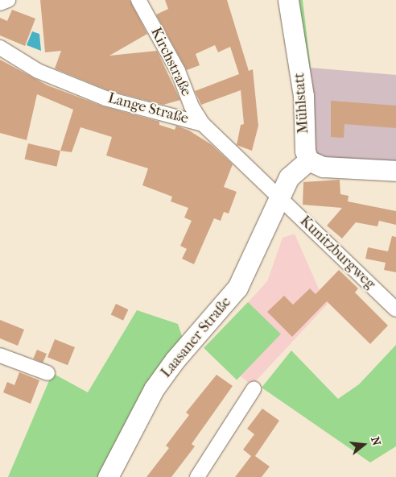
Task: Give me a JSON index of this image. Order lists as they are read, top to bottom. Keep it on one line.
{"streets":{"street":["Kirchstraße","Mühlstatt","Lange Straße","Kunitzburgweg","Laasaner Straße"]},"crossings":[["Kirchstraße","Lange Straße"],["Lange Straße","Kunitzburgweg"],["Lange Straße","Laasaner Straße"],["Kunitzburgweg","Laasaner Straße"]],"north":"right"}
